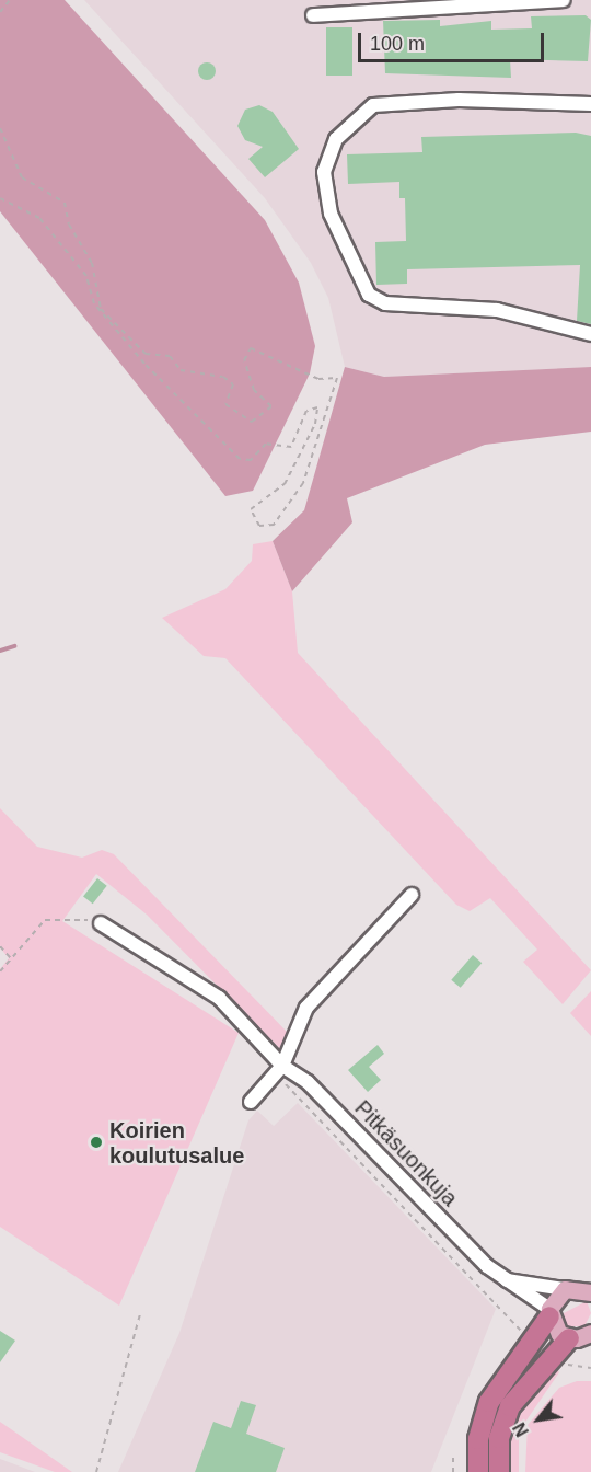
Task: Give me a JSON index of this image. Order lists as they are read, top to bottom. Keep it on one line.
{"streets":{"street":["Pitkäsuonkuja"]},"places":["Koirien koulutusalue"],"scale_bar":"100 m","north":"bottom left"}
